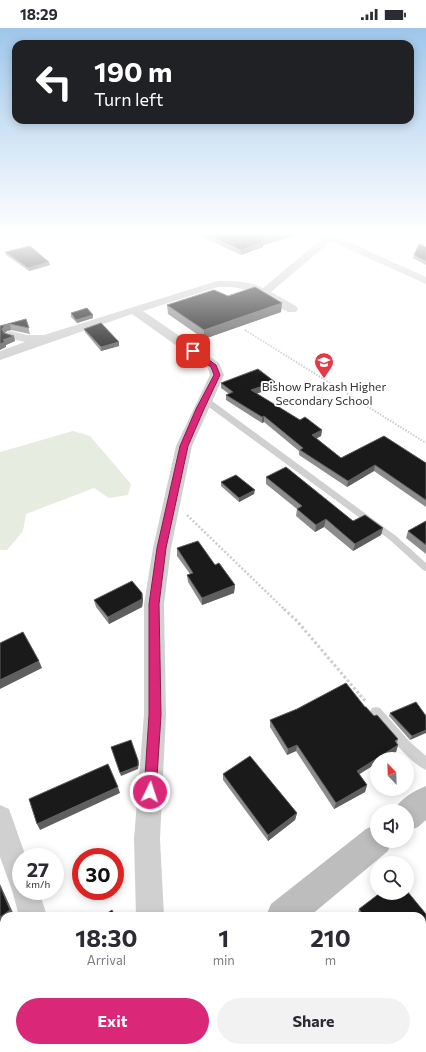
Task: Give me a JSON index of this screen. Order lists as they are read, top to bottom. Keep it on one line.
{"places":{"school or university":["Bishow Prakash Higher Secondary School"]},"north":"top left","page":{"status":"18:29","turn":["190 m","Turn left"],"speed":"27 km/h","limit":"30","eta":["18:30","Arrival","1","min","210","m"],"buttons":["Exit","Share"]}}
